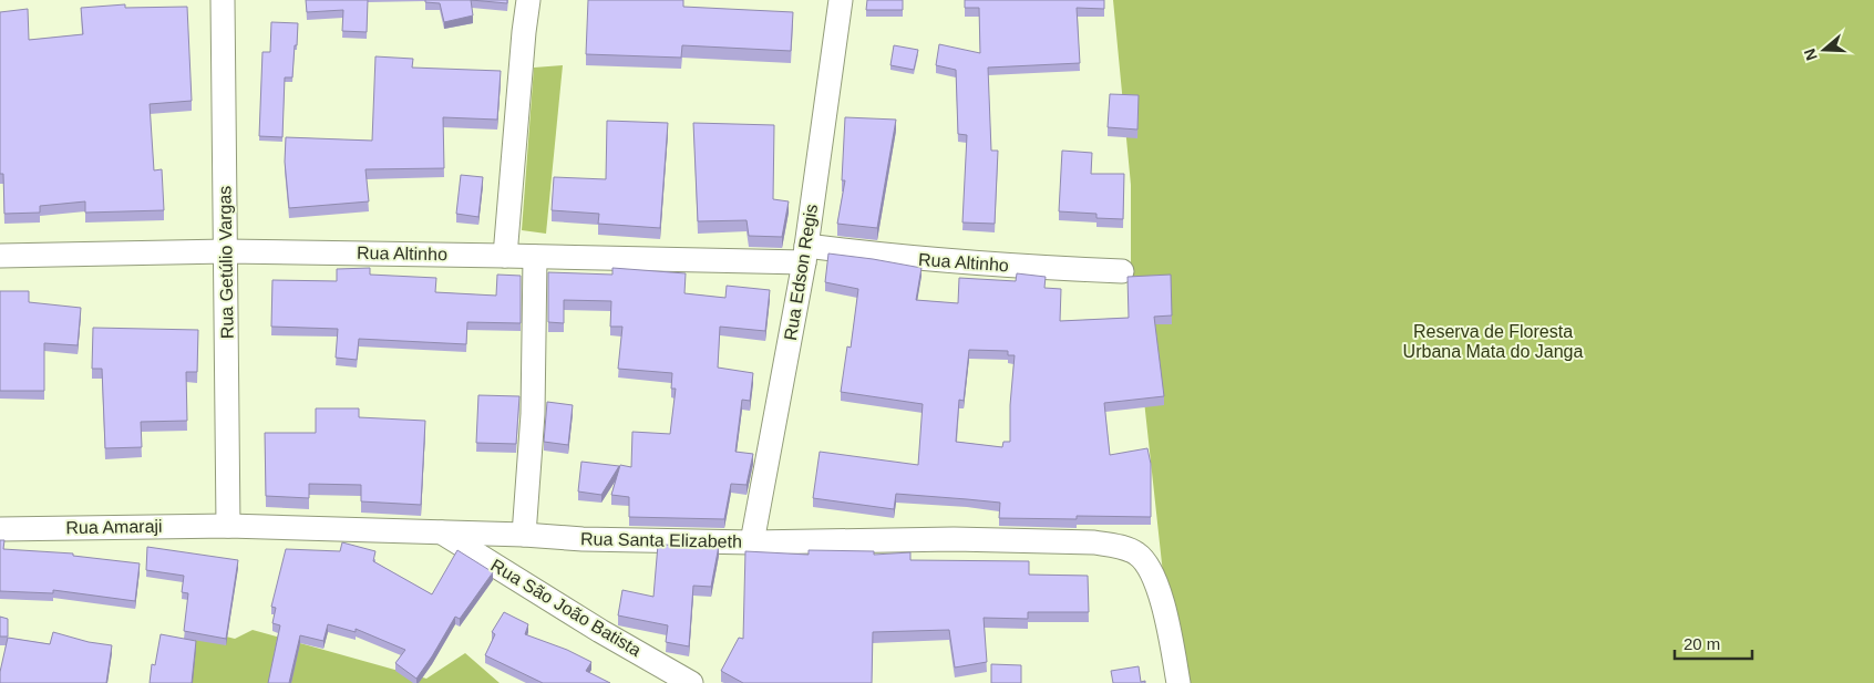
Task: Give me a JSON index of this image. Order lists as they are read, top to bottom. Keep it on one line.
{"streets":{"street":["Rua Altinho","Rua Getúlio Vargas","Rua Edson Regis","Rua Amaraji","Rua Santa Elizabeth","Rua São João Batista"]},"crossings":[["Rua Altinho","Rua Getúlio Vargas"],["Rua Altinho","Rua Edson Regis"],["Rua Getúlio Vargas","Rua Amaraji"],["Rua Getúlio Vargas","Rua Santa Elizabeth"],["Rua Edson Regis","Rua Santa Elizabeth"],["Rua Amaraji","Rua Santa Elizabeth"],["Rua Santa Elizabeth","Rua São João Batista"]],"parks":["Reserva de Floresta Urbana Mata do Janga"],"scale_bar":"20 m","north":"left"}
